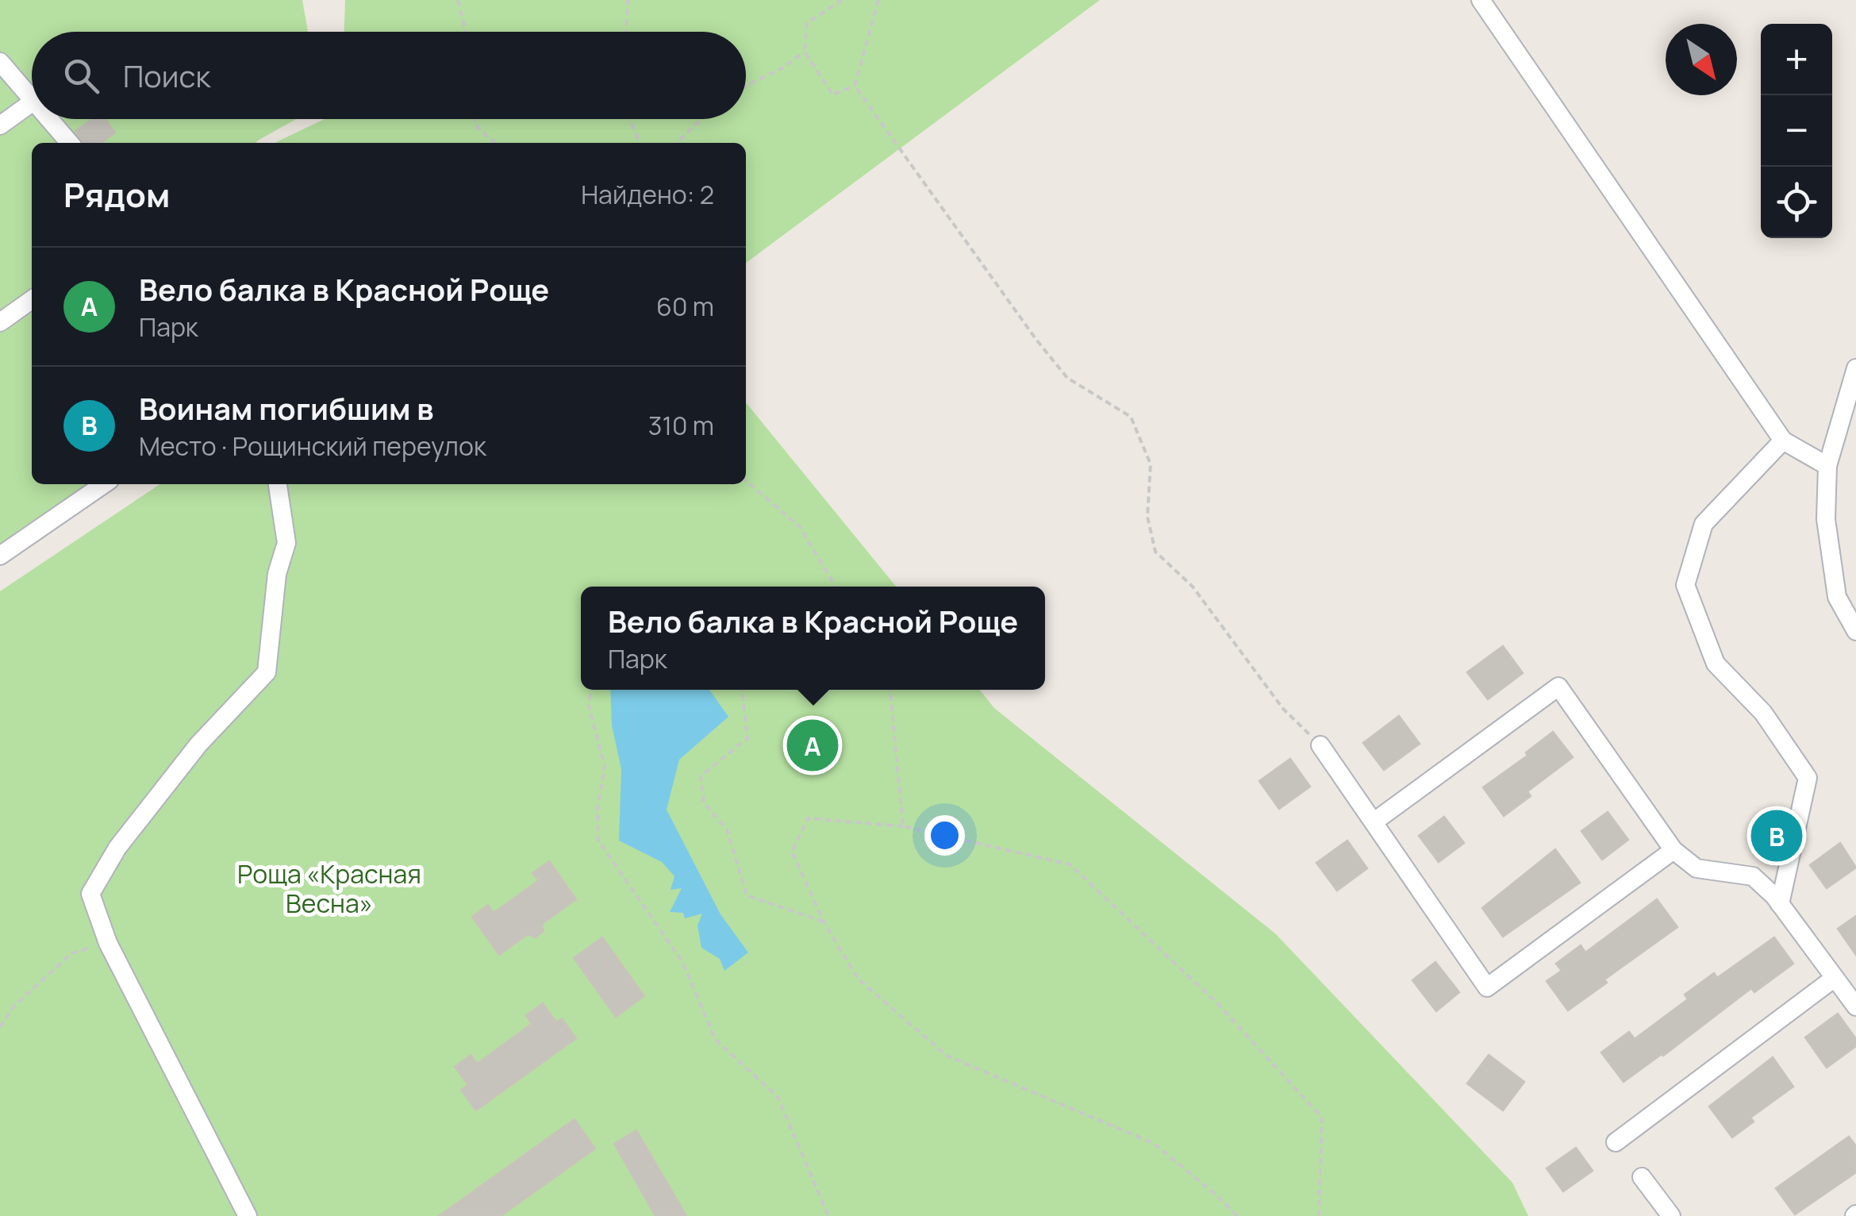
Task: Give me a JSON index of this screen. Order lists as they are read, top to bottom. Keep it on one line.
{"parks":["Роща «Красная Весна»"],"north":"bottom right","page":{"map_buttons":["+","−"],"search":"Поиск","heading":["Рядом","Найдено: 2"],"list":[{"mark":"A","name":"Вело балка в Красной Роще","note":"Парк","value":"60 m"},{"mark":"B","name":"Воинам погибшим в","note":"Место · Рощинский переулок","value":"310 m"}],"popup":["Вело балка в Красной Роще","Парк"],"pins":["A","B"]}}
